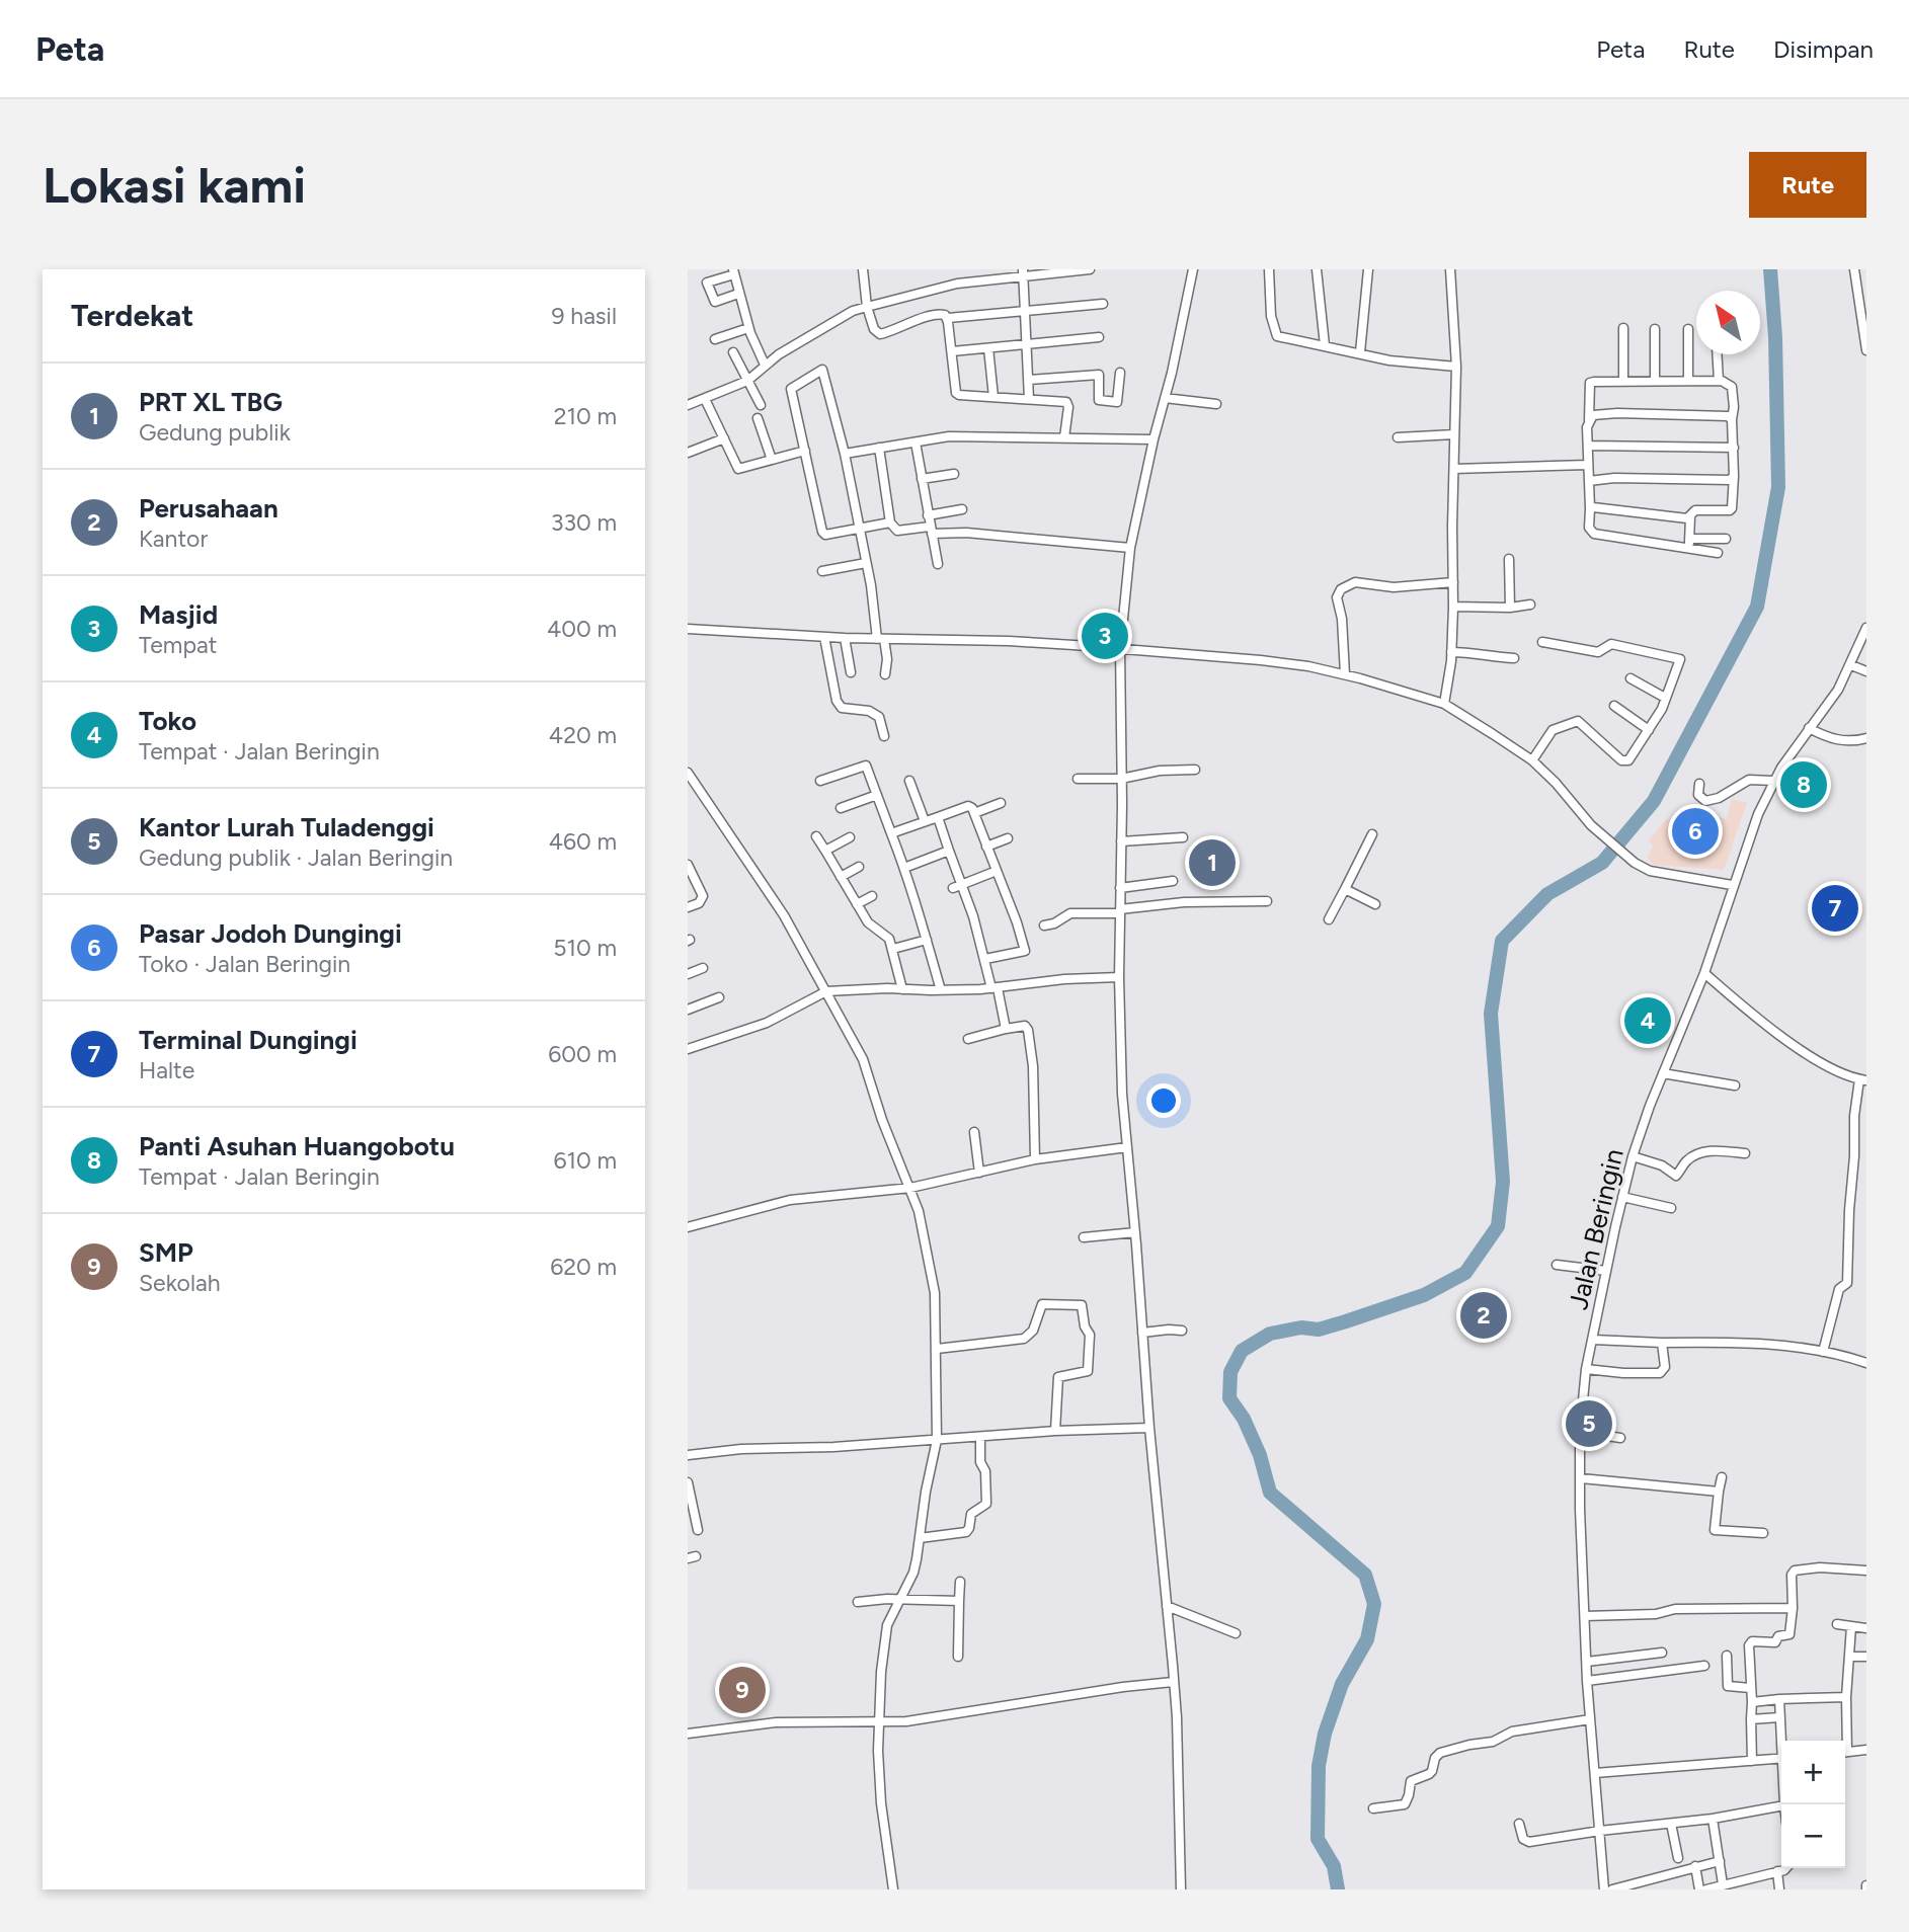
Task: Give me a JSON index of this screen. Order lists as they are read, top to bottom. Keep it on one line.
{"streets":{"street":["Jalan Beringin"]},"north":"top left","page":{"header":"Peta","nav":["Peta","Rute","Disimpan"],"buttons":"Rute","title":"Lokasi kami","heading":["Terdekat","9 hasil"],"list":[{"mark":"1","name":"PRT XL TBG","note":"Gedung publik","value":"210 m"},{"mark":"2","name":"Perusahaan","note":"Kantor","value":"330 m"},{"mark":"3","name":"Masjid","note":"Tempat","value":"400 m"},{"mark":"4","name":"Toko","note":"Tempat · Jalan Beringin","value":"420 m"},{"mark":"5","name":"Kantor Lurah Tuladenggi","note":"Gedung publik · Jalan Beringin","value":"460 m"},{"mark":"6","name":"Pasar Jodoh Dungingi","note":"Toko · Jalan Beringin","value":"510 m"},{"mark":"7","name":"Terminal Dungingi","note":"Halte","value":"600 m"},{"mark":"8","name":"Panti Asuhan Huangobotu","note":"Tempat · Jalan Beringin","value":"610 m"},{"mark":"9","name":"SMP","note":"Sekolah","value":"620 m"}],"pins":["3","8","6","1","7","4","2","5","9"],"map_buttons":["+","−"]}}
